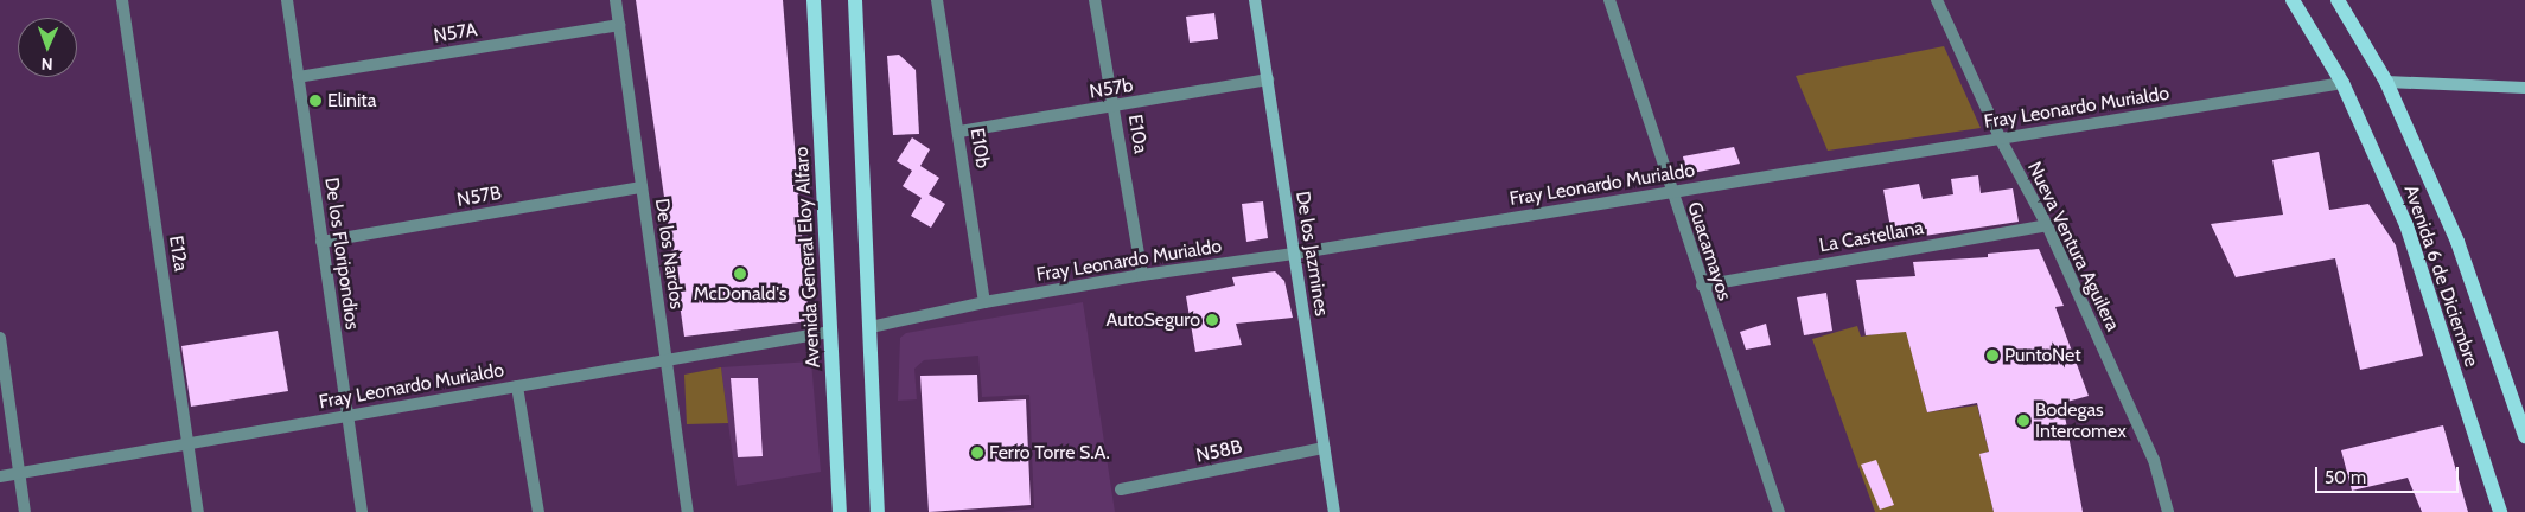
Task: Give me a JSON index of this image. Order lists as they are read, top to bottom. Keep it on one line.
{"streets":{"main road":["Avenida General Eloy Alfaro","Avenida 6 de Diciembre"],"street":["N57A","N57b","Fray Leonardo Murialdo","E10a","E10b","N57B","La Castellana","Nueva Ventura Aguilera","Guacamayos","E12a","De los Floripondios","De los Nardos","De los Jazmines","N58B"]},"crossings":[["N57A","De los Floripondios"],["N57A","De los Nardos"],["N57b","E10a"],["N57b","E10b"],["N57b","De los Jazmines"],["Fray Leonardo Murialdo","E10a"],["Fray Leonardo Murialdo","E10b"],["Fray Leonardo Murialdo","Nueva Ventura Aguilera"],["Fray Leonardo Murialdo","Guacamayos"],["Fray Leonardo Murialdo","E12a"],["Fray Leonardo Murialdo","De los Floripondios"],["Fray Leonardo Murialdo","De los Nardos"],["Fray Leonardo Murialdo","De los Jazmines"],["Fray Leonardo Murialdo","Avenida General Eloy Alfaro"],["Fray Leonardo Murialdo","Avenida 6 de Diciembre"],["N57B","De los Floripondios"],["N57B","De los Nardos"],["La Castellana","Nueva Ventura Aguilera"],["La Castellana","Guacamayos"],["De los Jazmines","N58B"]],"places":["Elinita","McDonald's","AutoSeguro","PuntoNet","Bodegas Intercomex","Ferro Torre S.A."],"scale_bar":"50 m","north":"bottom"}
